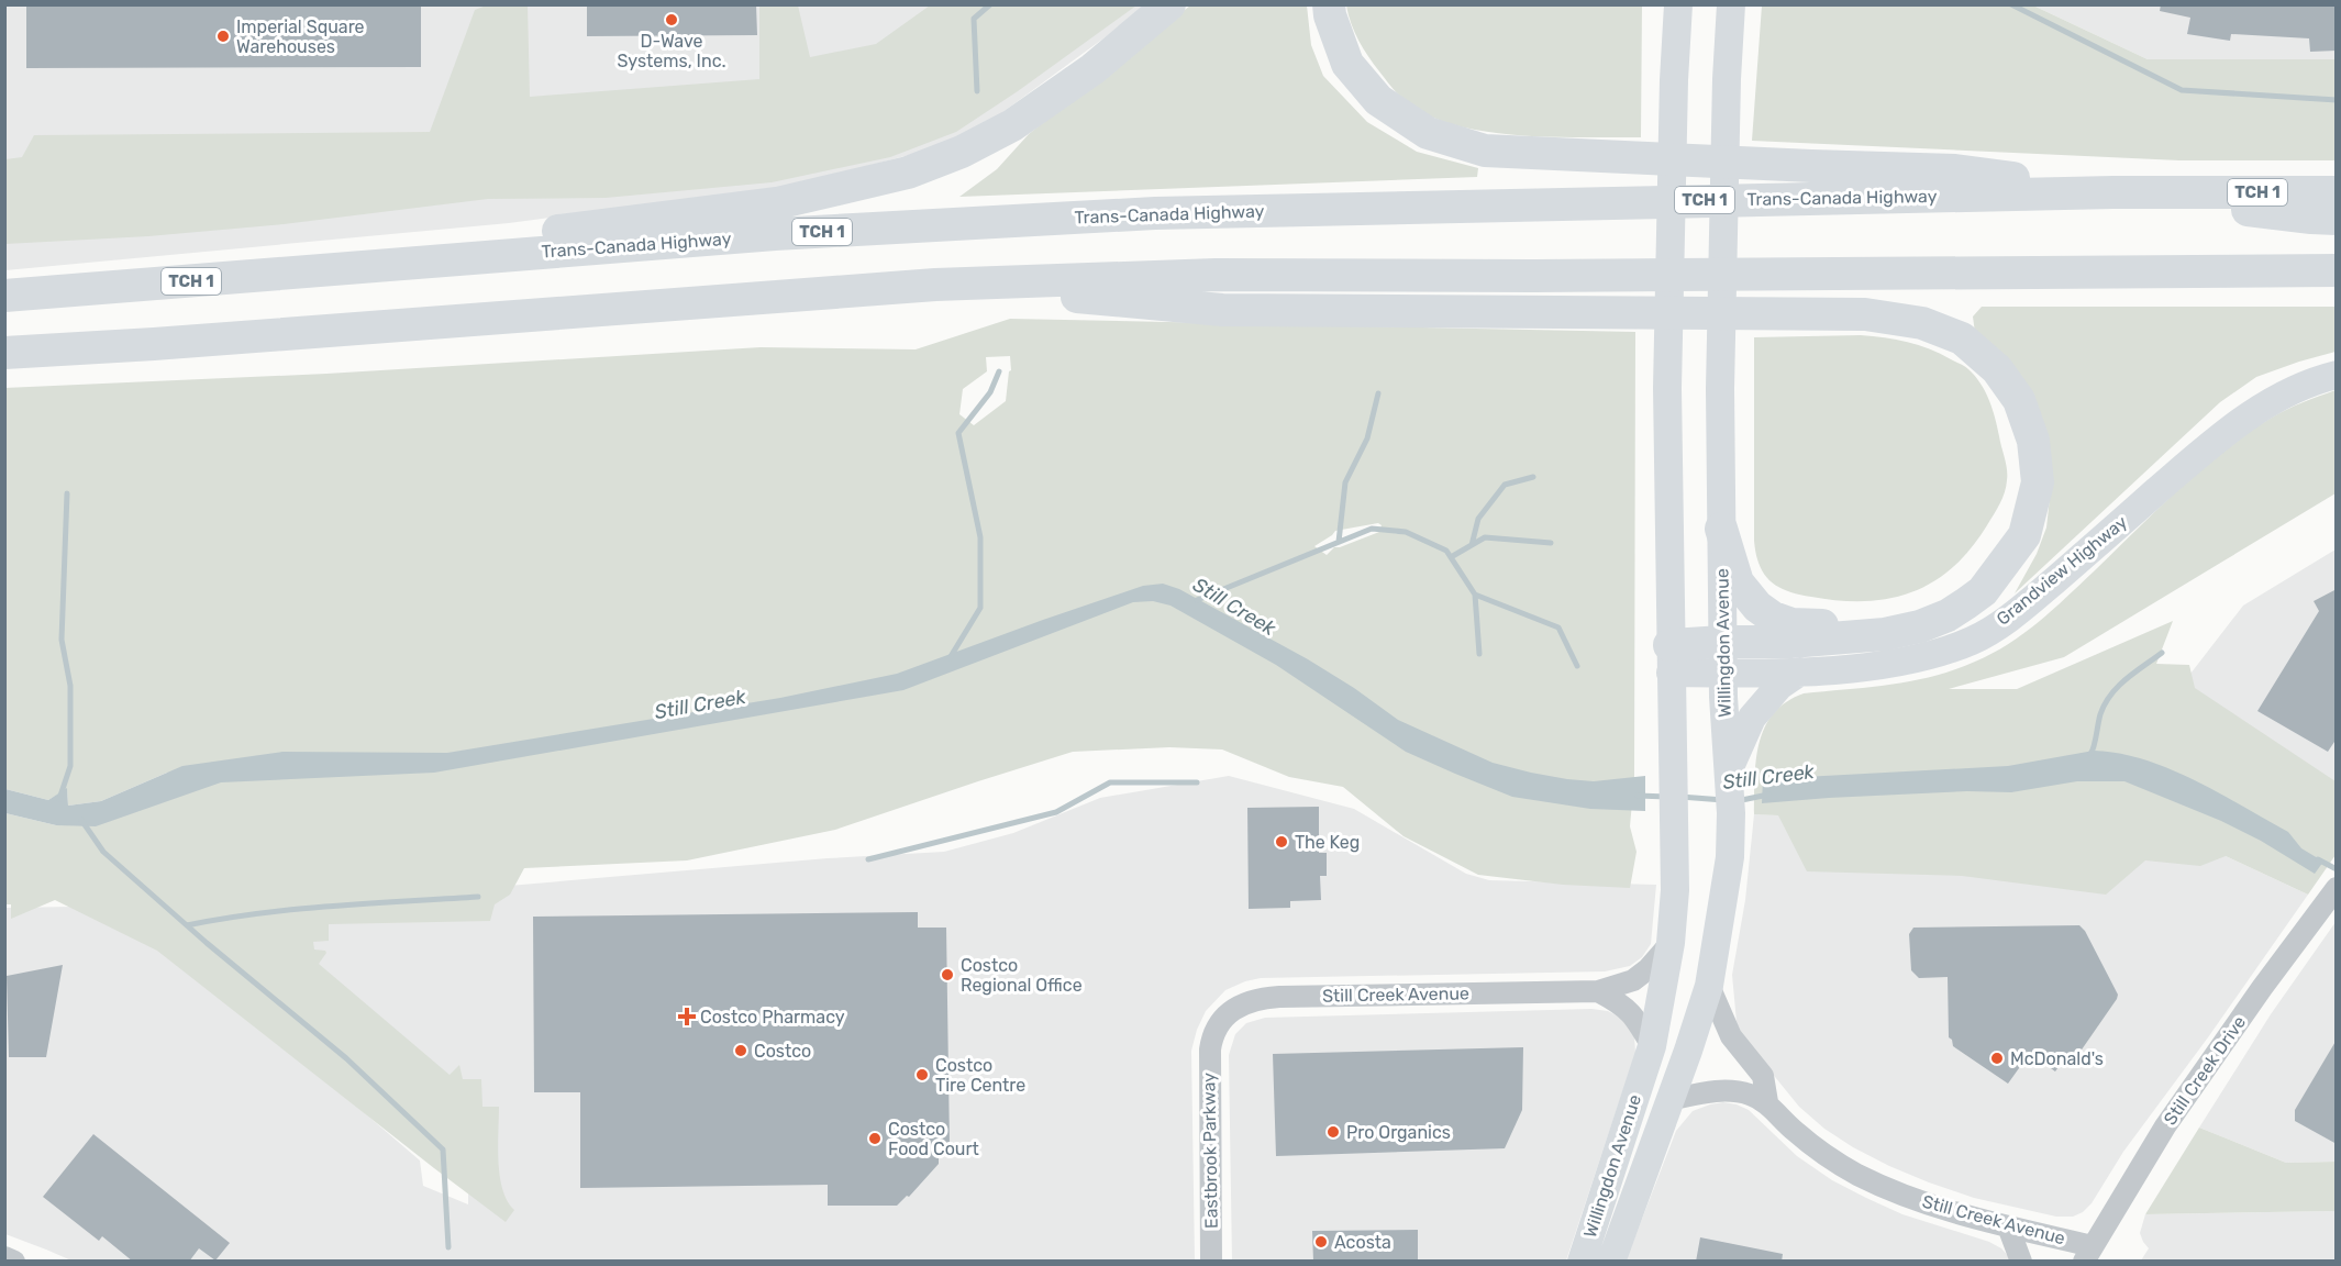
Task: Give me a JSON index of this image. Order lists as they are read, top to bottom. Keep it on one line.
{"streets":{"highway":["TCH 1","Trans-Canada Highway"],"main road":["Grandview Highway","Willingdon Avenue"],"street":["Still Creek Avenue","Still Creek Drive","Eastbrook Parkway"]},"crossings":[["Grandview Highway","Willingdon Avenue"],["Willingdon Avenue","Still Creek Avenue"],["Still Creek Avenue","Still Creek Drive"],["Still Creek Avenue","Eastbrook Parkway"]],"water":["Still Creek"],"places":{"other":["D-Wave Systems, Inc.","Imperial Square Warehouses","The Keg","Costco Regional Office","Costco","McDonald's","Costco Tire Centre","Pro Organics","Costco Food Court","Acosta"],"health":["Costco Pharmacy"]}}
